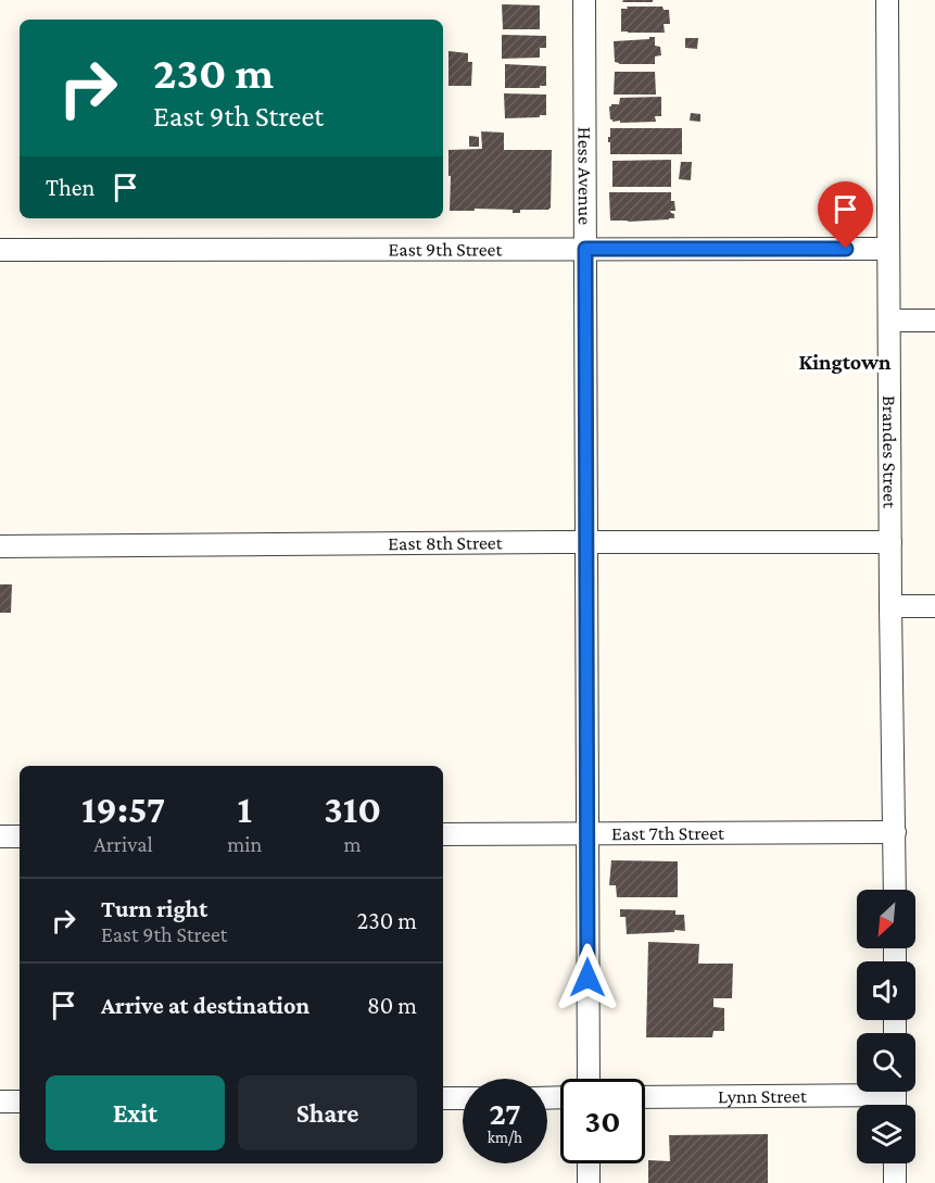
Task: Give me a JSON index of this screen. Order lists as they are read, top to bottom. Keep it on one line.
{"streets":{"street":["Hess Avenue","East 9th Street","Brandes Street","East 8th Street","East 7th Street","Lynn Street"]},"crossings":[["Hess Avenue","East 9th Street"],["Hess Avenue","East 8th Street"],["Hess Avenue","East 7th Street"],["East 9th Street","Brandes Street"],["Brandes Street","East 8th Street"],["Brandes Street","East 7th Street"]],"districts":["Kingtown"],"north":"bottom left","page":{"turn":["230 m","East 9th Street"],"then":"Then","eta":["19:57","Arrival","1","min","310","m"],"list":[{"name":"Turn right","note":"East 9th Street","value":"230 m"},{"name":"Arrive at destination","value":"80 m"}],"buttons":["Exit","Share"],"speed":"27 km/h","limit":"30"}}
